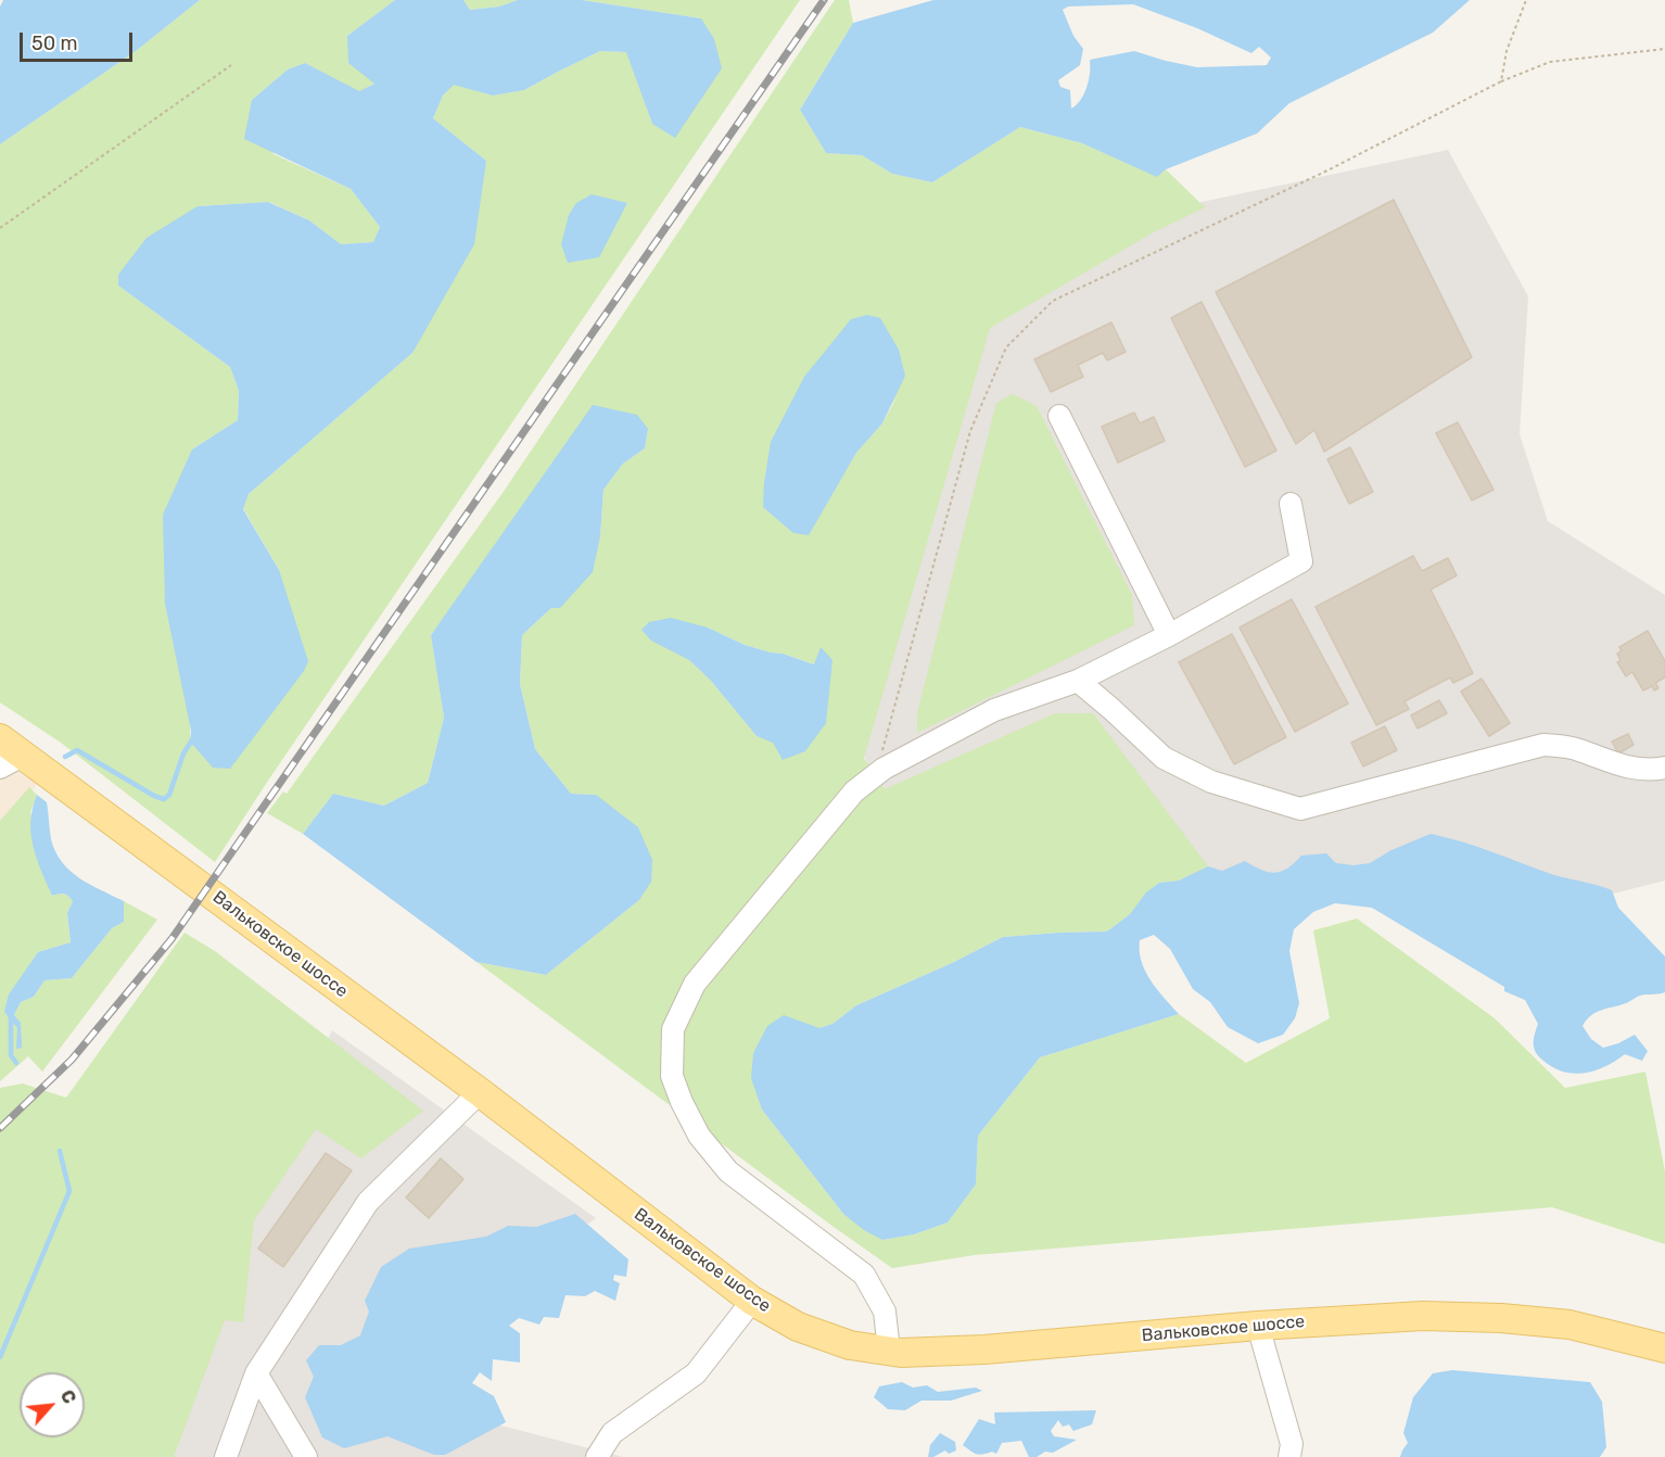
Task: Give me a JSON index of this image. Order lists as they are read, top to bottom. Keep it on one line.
{"streets":{"main road":["Вальковское шоссе"]},"scale_bar":"50 m","north":"top right"}
